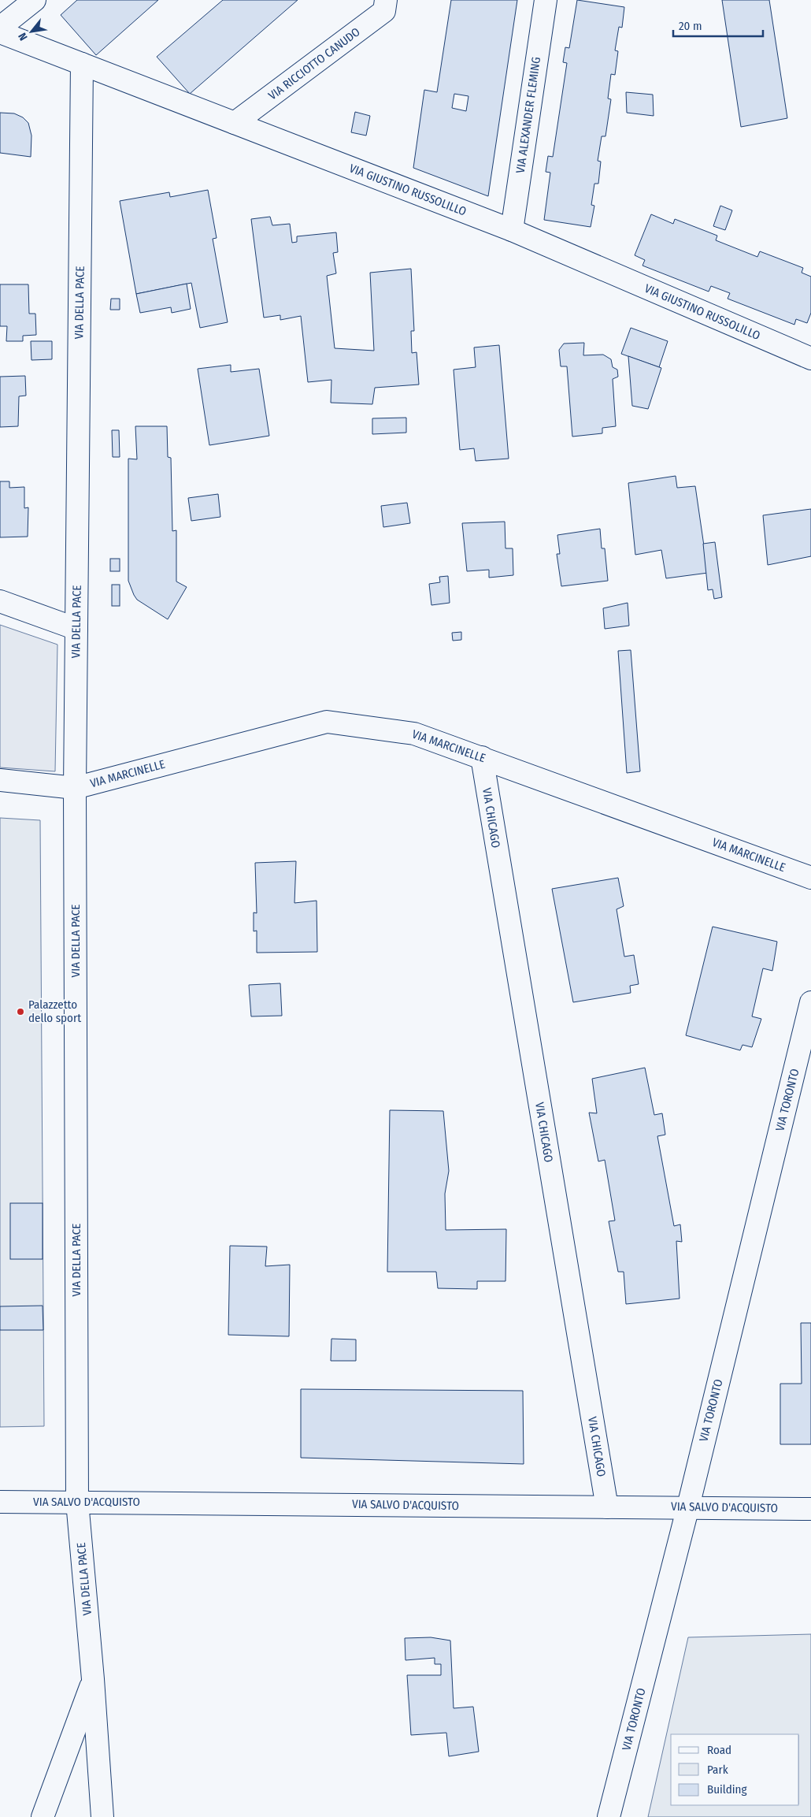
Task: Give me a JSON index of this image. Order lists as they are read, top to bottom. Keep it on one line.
{"streets":{"street":["VIA RICCIOTTO CANUDO","VIA ALEXANDER FLEMING","VIA GIUSTINO RUSSOLILLO","VIA DELLA PACE","VIA MARCINELLE","VIA CHICAGO","VIA TORONTO","VIA SALVO D'ACQUISTO"]},"crossings":[["VIA RICCIOTTO CANUDO","VIA GIUSTINO RUSSOLILLO"],["VIA ALEXANDER FLEMING","VIA GIUSTINO RUSSOLILLO"],["VIA GIUSTINO RUSSOLILLO","VIA DELLA PACE"],["VIA DELLA PACE","VIA MARCINELLE"],["VIA DELLA PACE","VIA SALVO D'ACQUISTO"],["VIA MARCINELLE","VIA CHICAGO"],["VIA CHICAGO","VIA SALVO D'ACQUISTO"],["VIA TORONTO","VIA SALVO D'ACQUISTO"]],"places":["Palazzetto dello sport"],"legend":["Road","Park","Building"],"scale_bar":"20 m","north":"bottom left"}
